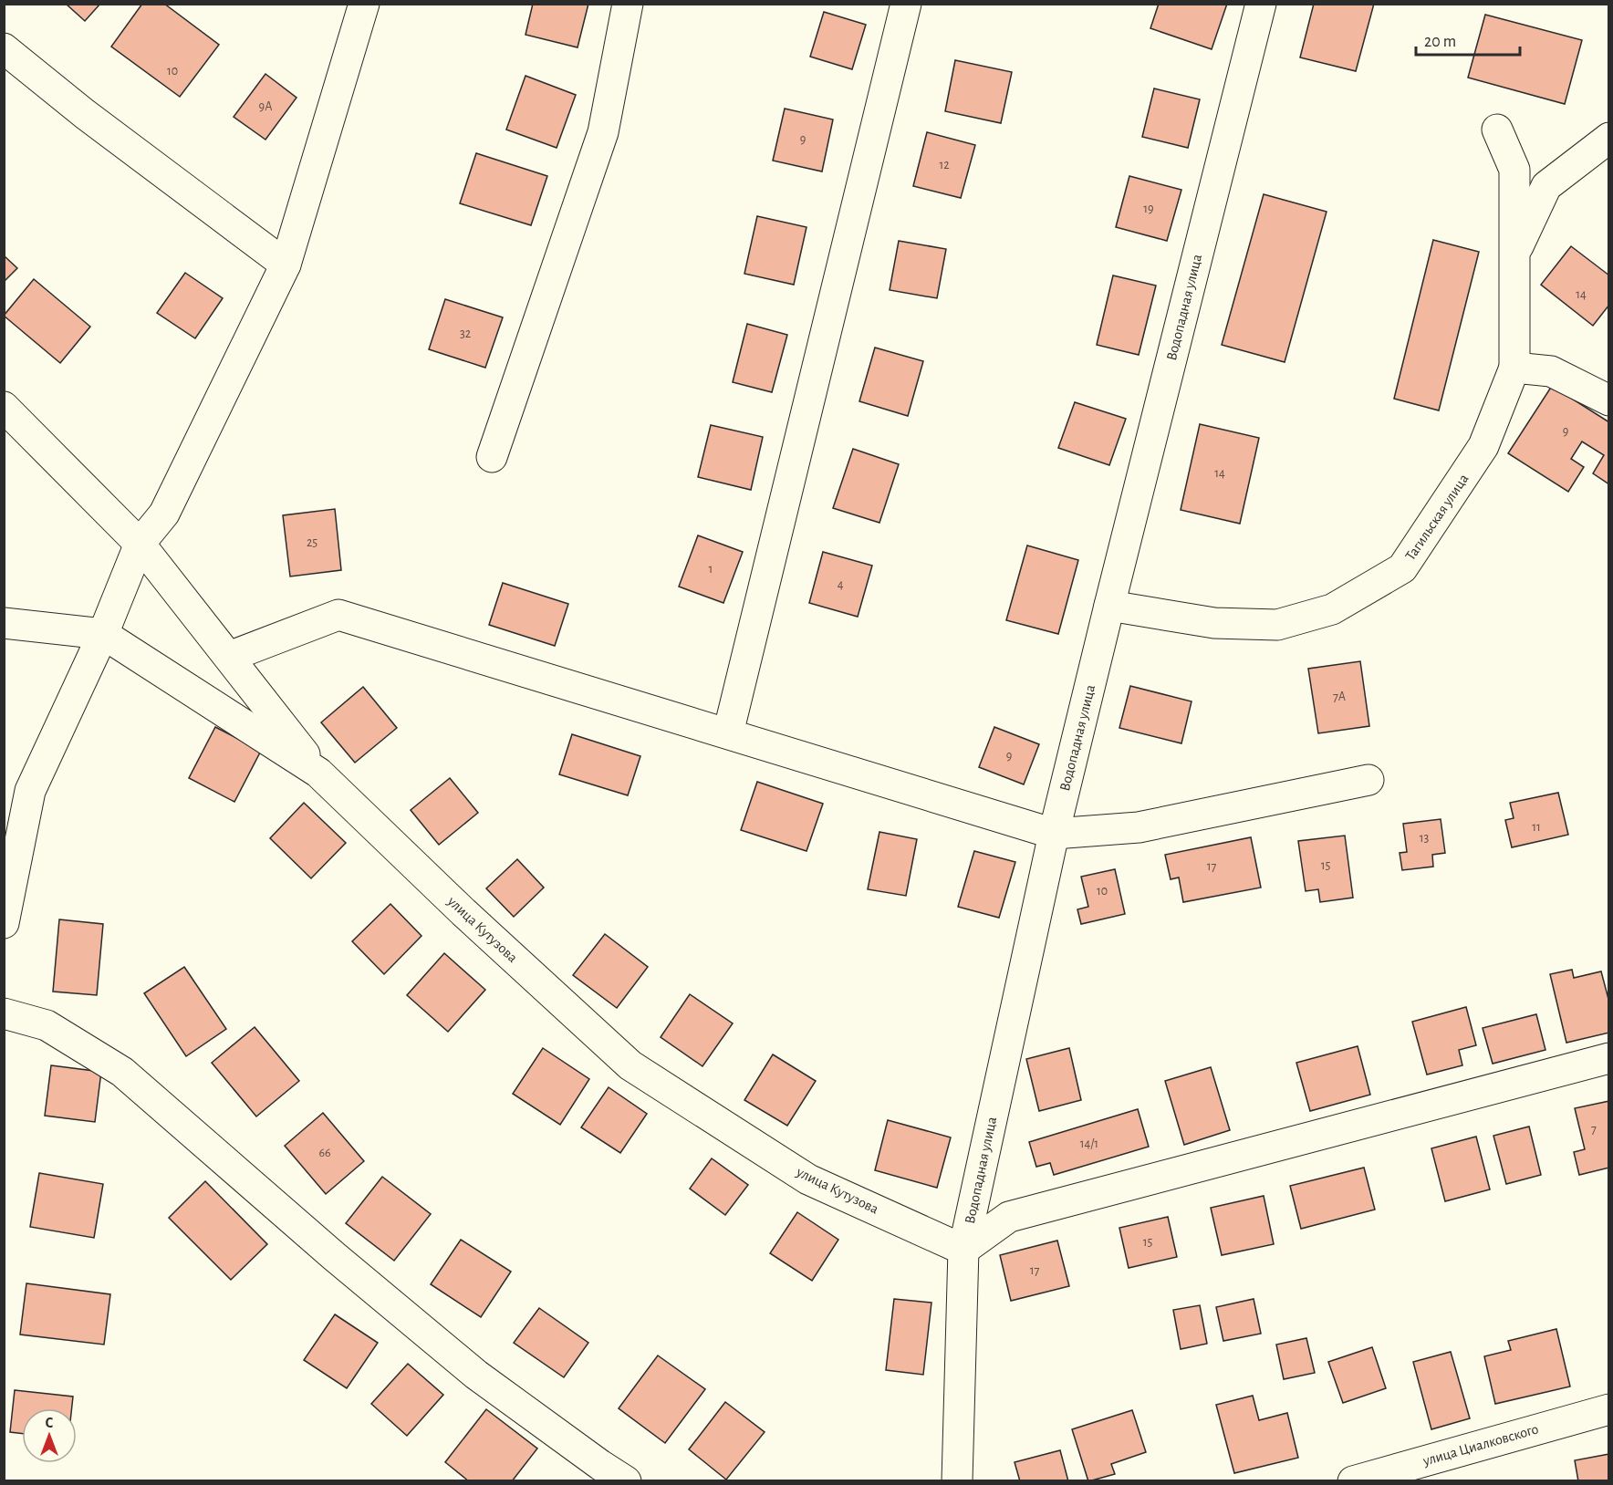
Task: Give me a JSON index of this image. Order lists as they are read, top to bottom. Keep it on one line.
{"streets":{"street":["Водопадная улица","Тагильская улица","улица Кутузова","улица Циалковского"]},"crossings":[["Водопадная улица","Тагильская улица"],["Водопадная улица","улица Кутузова"]],"house_numbers":["10","9А","9","12","19","14","32","9","14","25","1","4","7А","9","11","13","15","17","10","7","14/1","66","15","17"],"scale_bar":"20 m","north":"top"}
